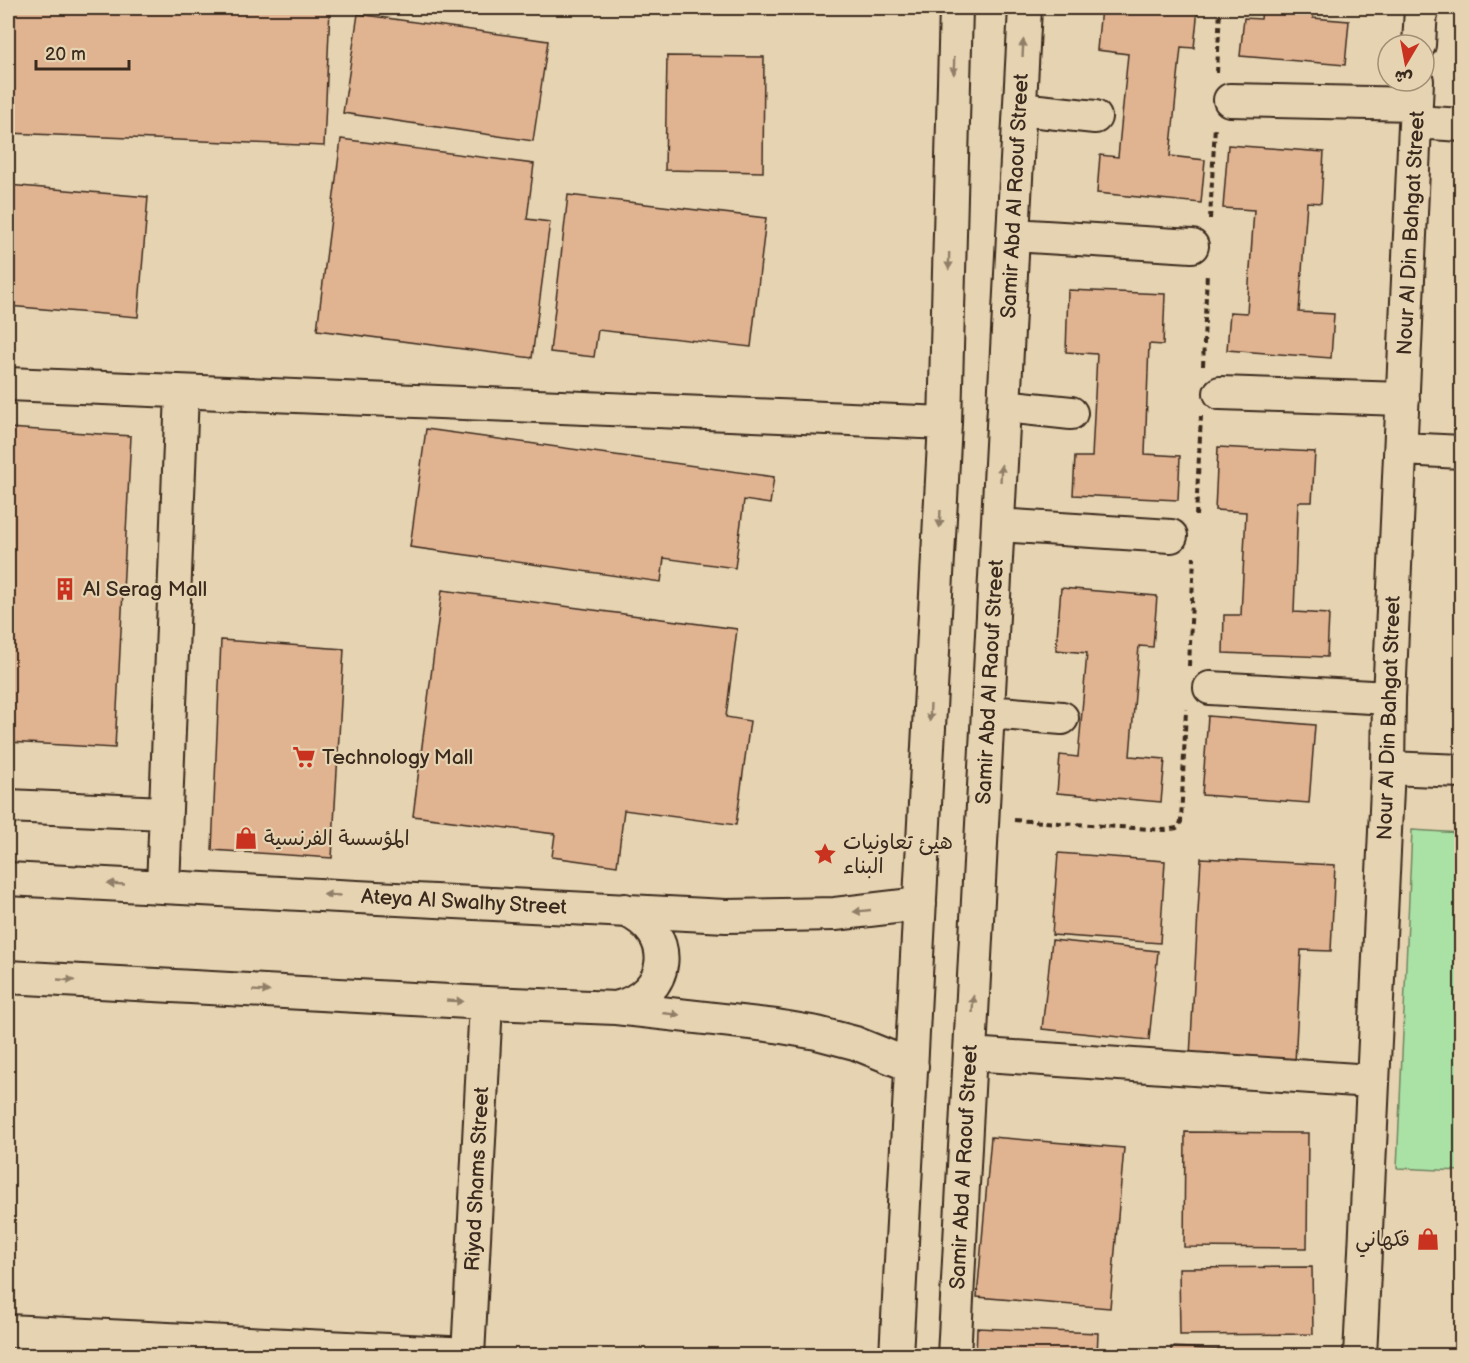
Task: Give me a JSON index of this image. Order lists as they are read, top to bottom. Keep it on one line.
{"streets":{"street":["Samir Abd Al Raouf Street","Nour Al Din Bahgat Street","Ateya Al Swalhy Street","Riyad Shams Street"]},"places":{"building":["Al Serag Mall"],"supermarket":["Technology Mall"],"shop":["المؤسسة الفرنسية","فكهاني"],"place":["هيئ تعاونيات البناء"]},"scale_bar":"20 m","north":"bottom"}
